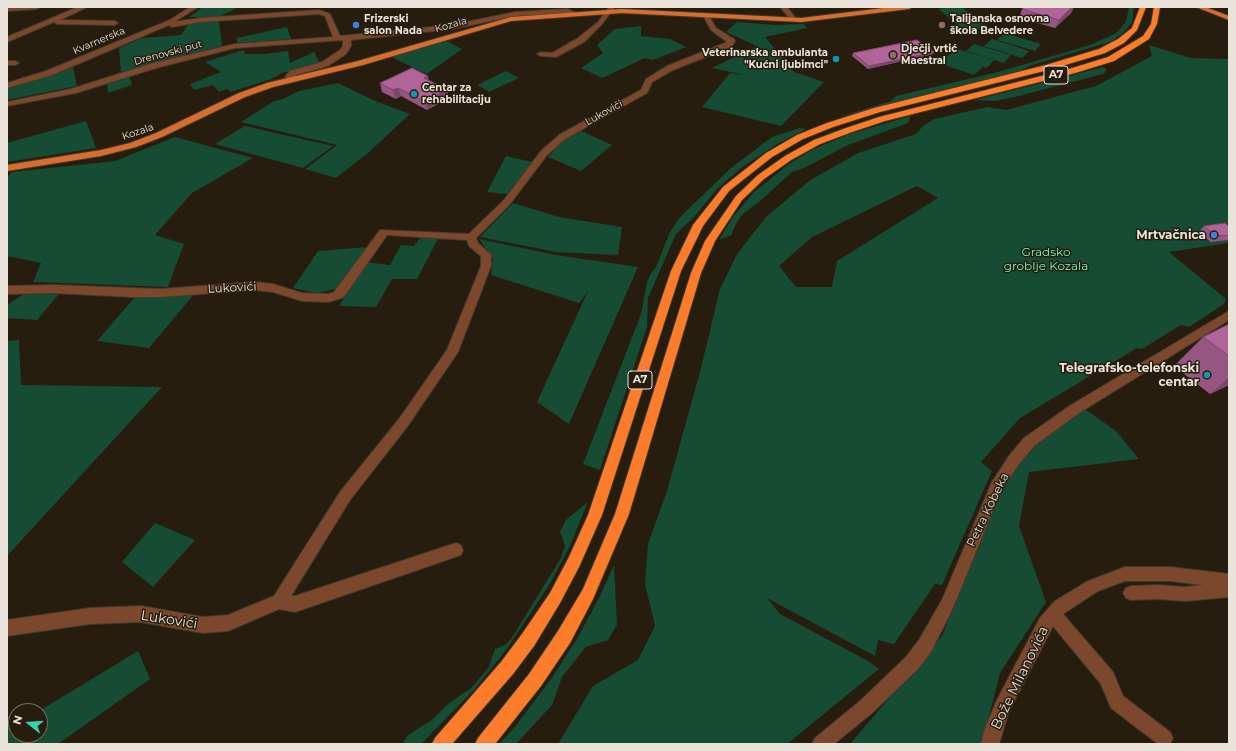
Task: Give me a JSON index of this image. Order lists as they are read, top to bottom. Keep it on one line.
{"streets":{"highway":["A7"],"main road":["Kozala"],"street":["Kvarnerska","Drenovski put","Lukovići","Petra Kobeka","Bože Milanovića"]},"crossings":[["Kozala","Drenovski put"],["Kozala","Lukovići"]],"parks":["Gradsko groblje Kozala"],"places":["Frizerski salon Nada","Talijanska osnovna škola Belvedere","Dječji vrtić Maestral","Veterinarska ambulanta \"Kućni ljubimci\"","Centar za rehabilitaciju","Mrtvačnica","Telegrafsko-telefonski centar"],"north":"left"}
